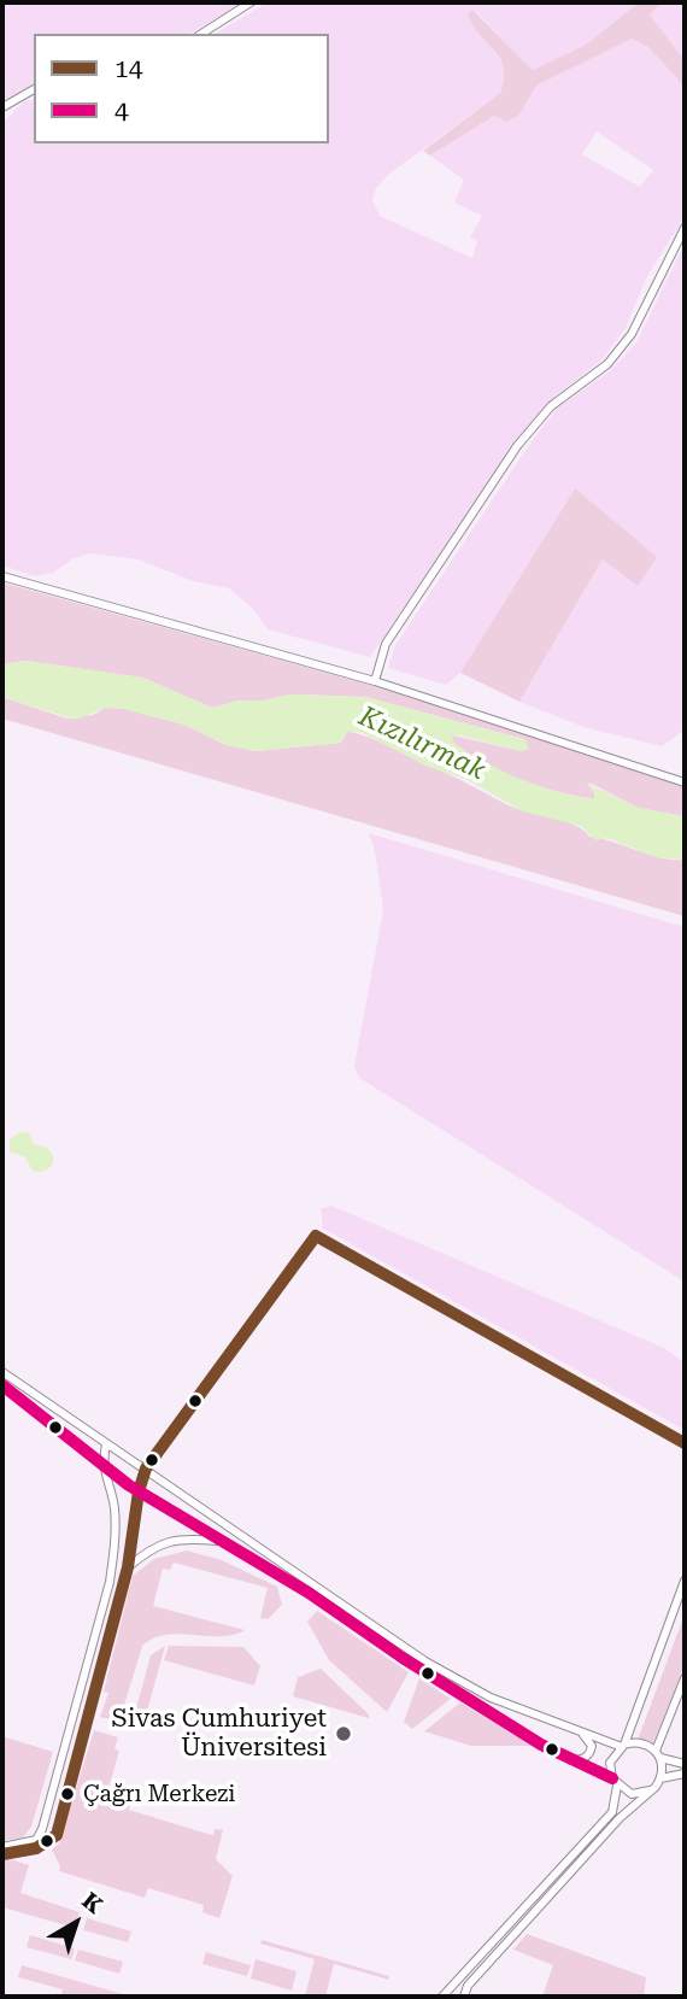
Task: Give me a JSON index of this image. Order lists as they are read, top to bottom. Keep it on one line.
{"water":["Kızılırmak"],"places":["Sivas Cumhuriyet Üniversitesi","Çağrı Merkezi"],"lines":["transit line 14","transit line 4"],"legend":["14","4"],"north":"top right"}
